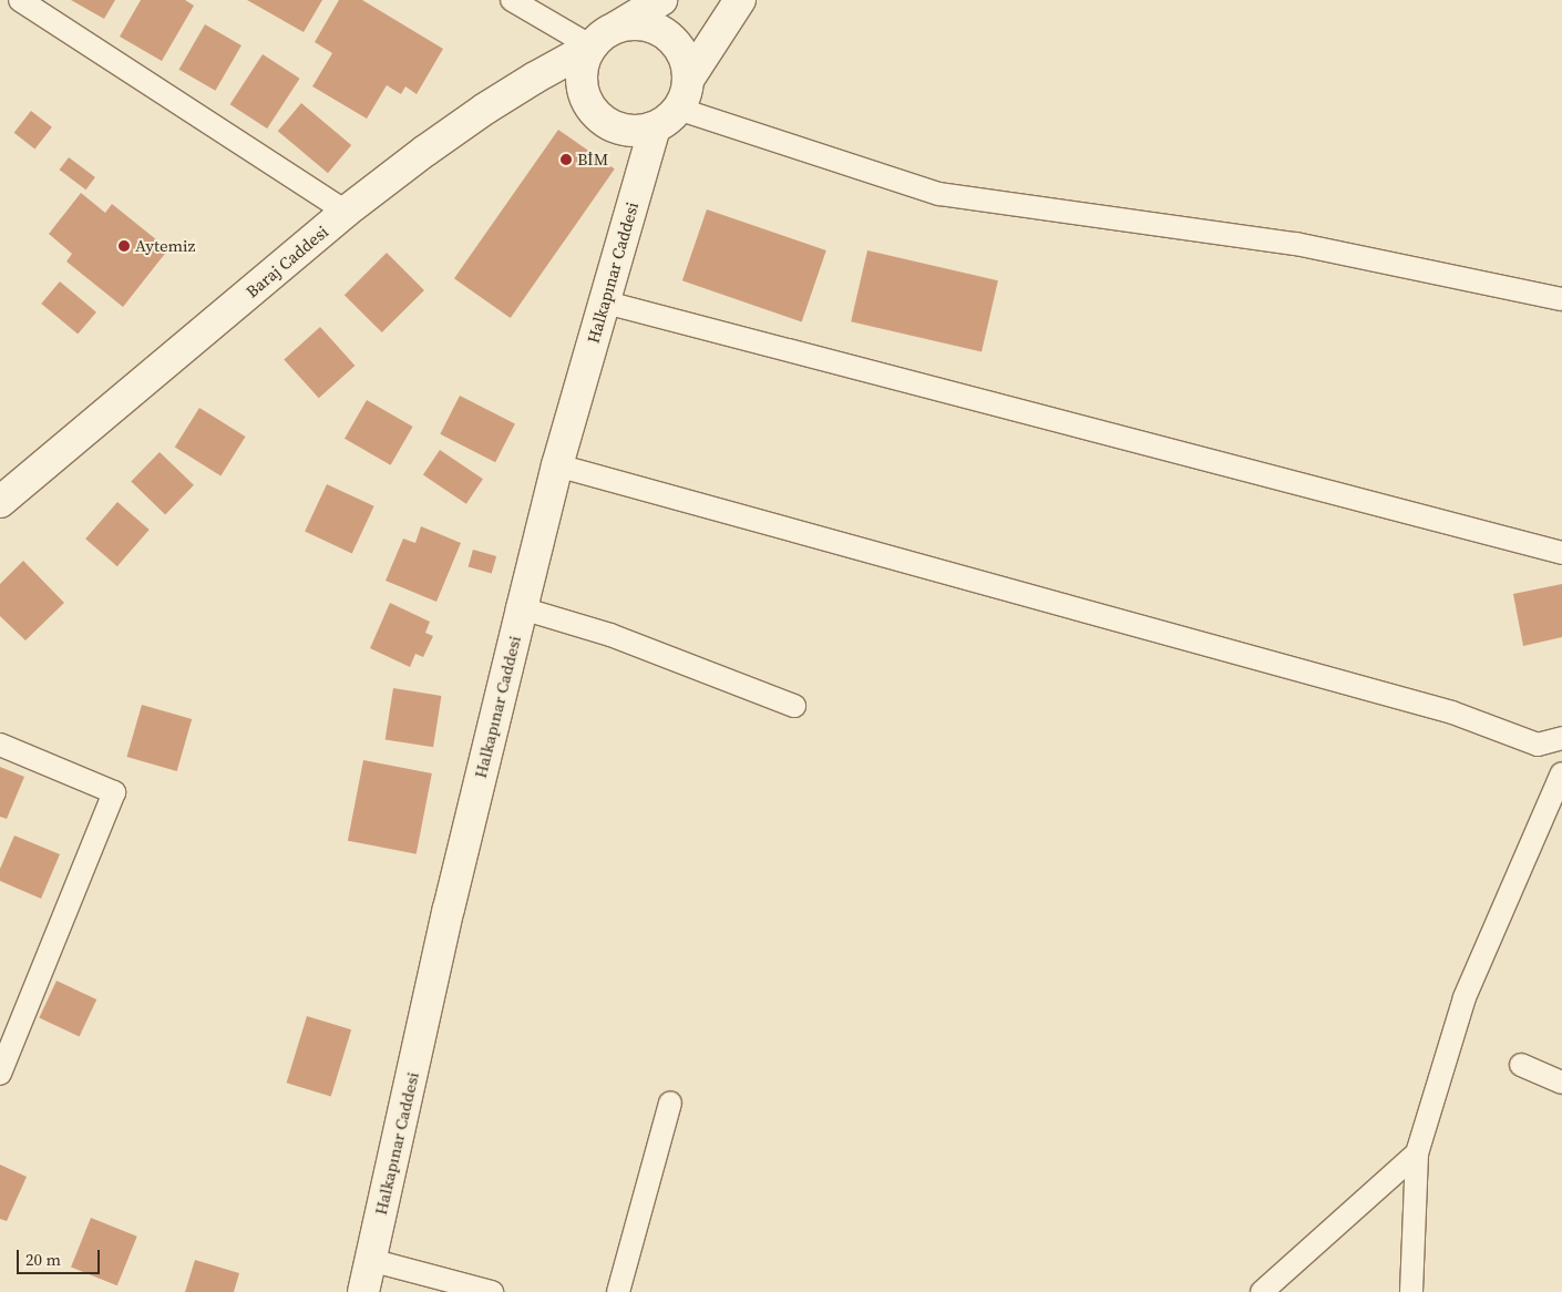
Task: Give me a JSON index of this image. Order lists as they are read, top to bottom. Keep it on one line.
{"streets":{"main road":["Baraj Caddesi","Halkapınar Caddesi"]},"crossings":[["Baraj Caddesi","Halkapınar Caddesi"]],"places":["BİM","Aytemiz"],"scale_bar":"20 m"}
